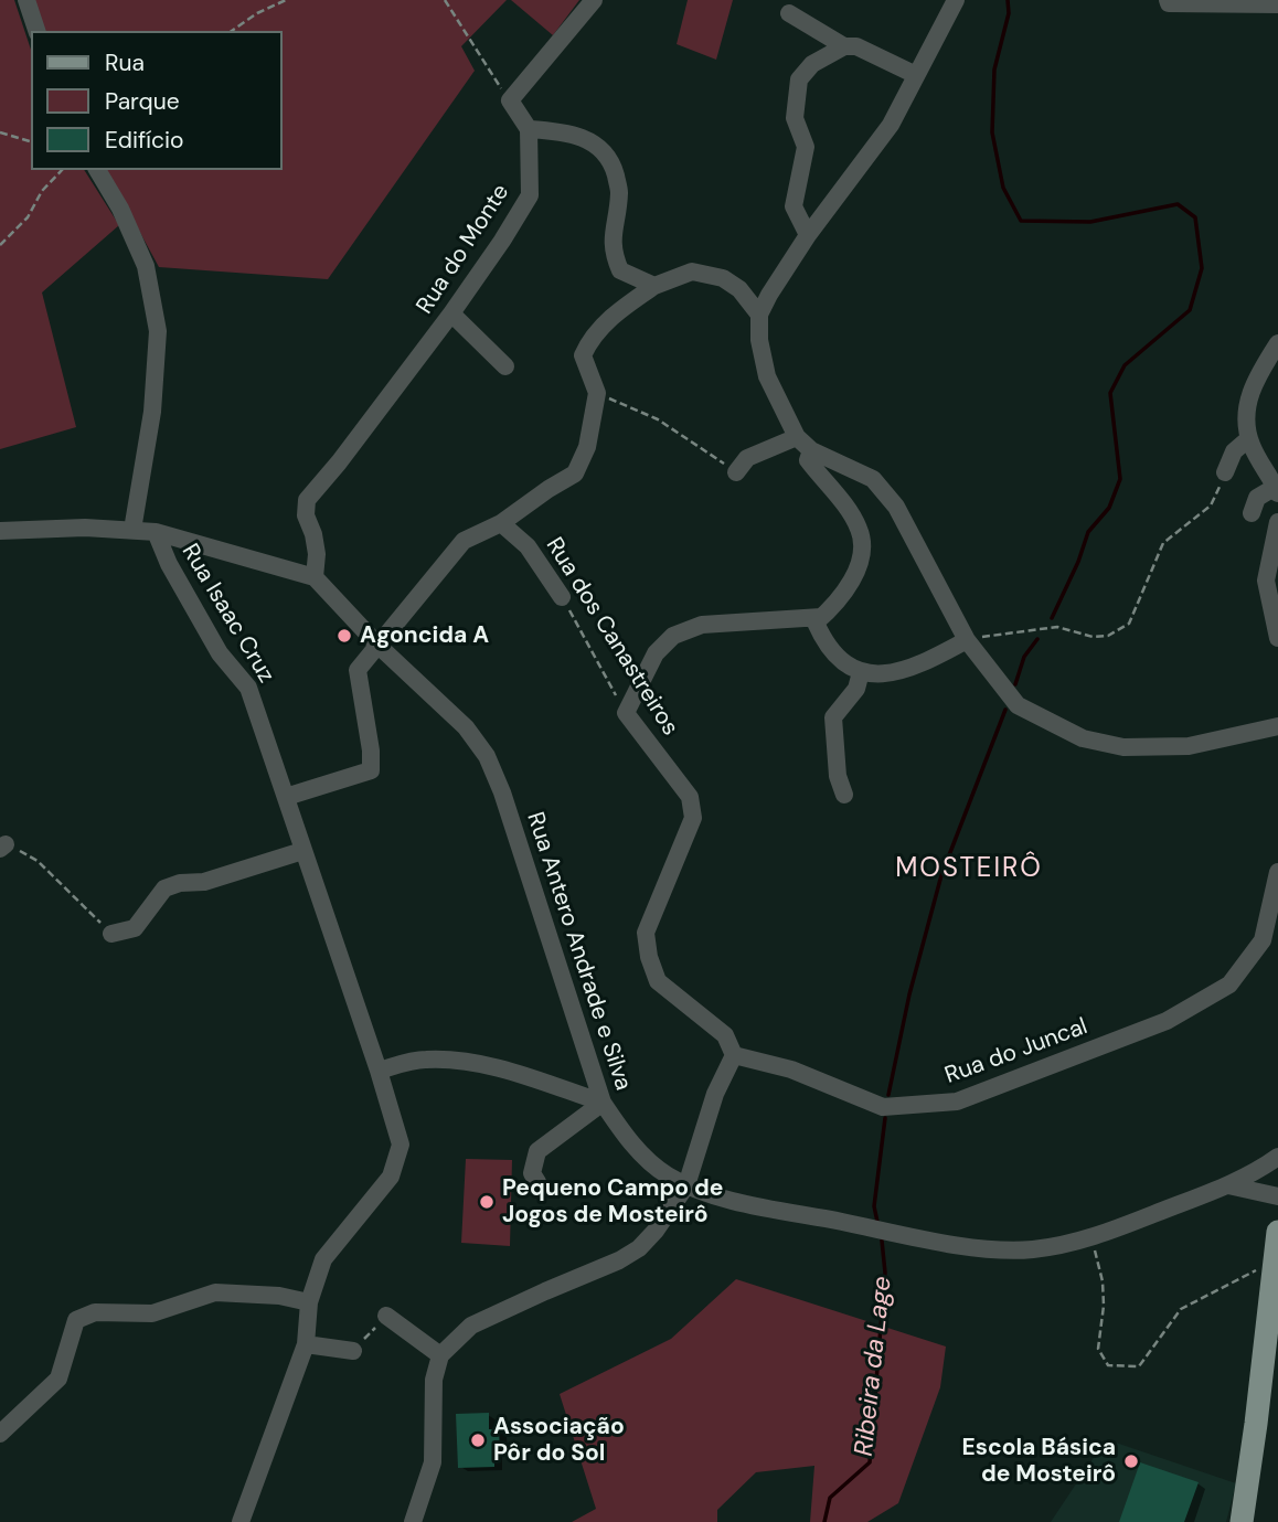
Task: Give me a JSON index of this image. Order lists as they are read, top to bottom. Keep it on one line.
{"streets":{"street":["Rua do Monte","Rua Isaac Cruz","Rua dos Canastreiros","Rua Antero Andrade e Silva","Rua do Juncal"]},"crossings":[["Rua do Monte","Rua Antero Andrade e Silva"],["Rua dos Canastreiros","Rua do Juncal"]],"districts":["MOSTEIRÔ"],"water":["Ribeira da Lage"],"places":["Agoncida A","Pequeno Campo de Jogos de Mosteirô","Associação Pôr do Sol","Escola Básica de Mosteirô"],"legend":["Rua","Parque","Edifício"]}
